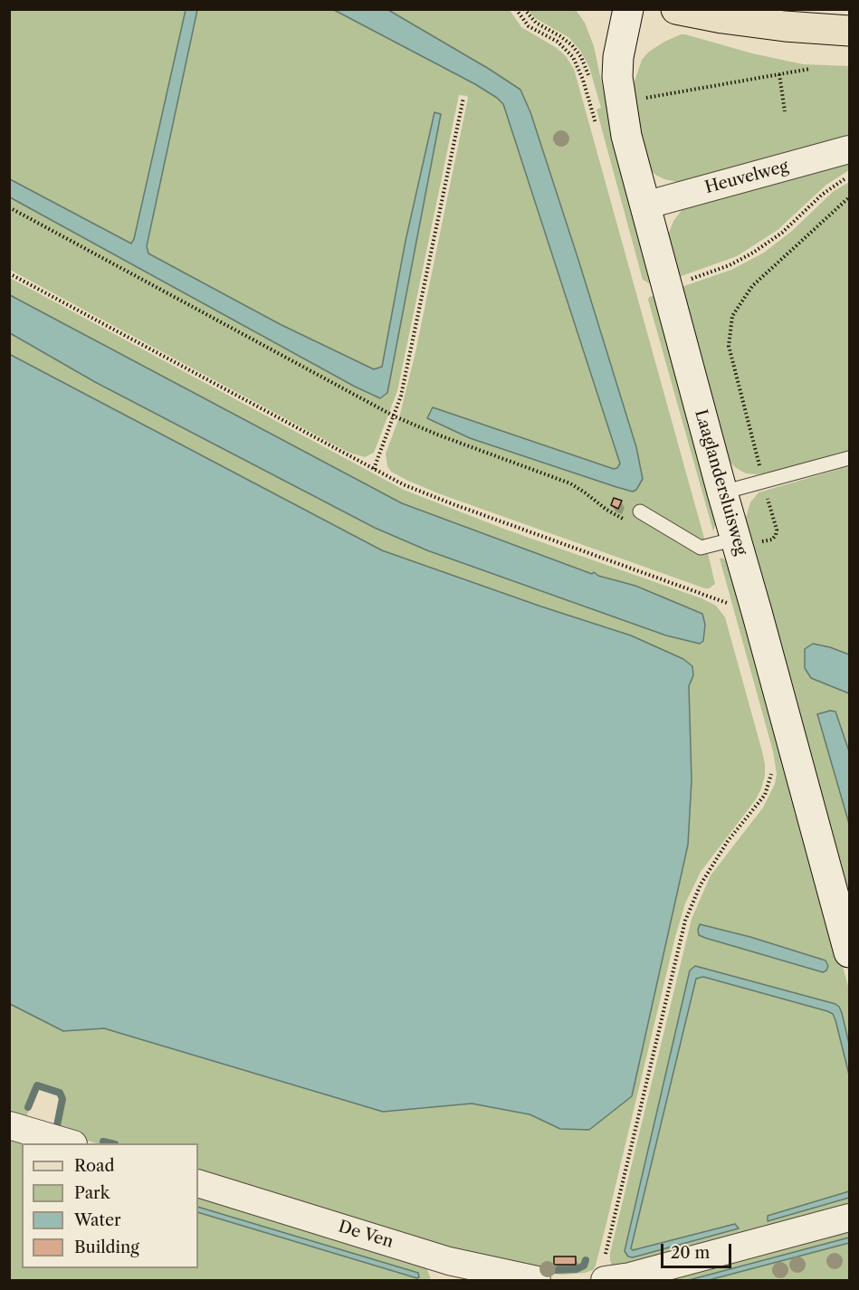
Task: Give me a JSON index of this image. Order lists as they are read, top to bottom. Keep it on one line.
{"streets":{"street":["Heuvelweg","Laaglandersluisweg","De Ven"]},"crossings":[["Heuvelweg","Laaglandersluisweg"]],"legend":["Road","Park","Water","Building"],"scale_bar":"20 m"}
